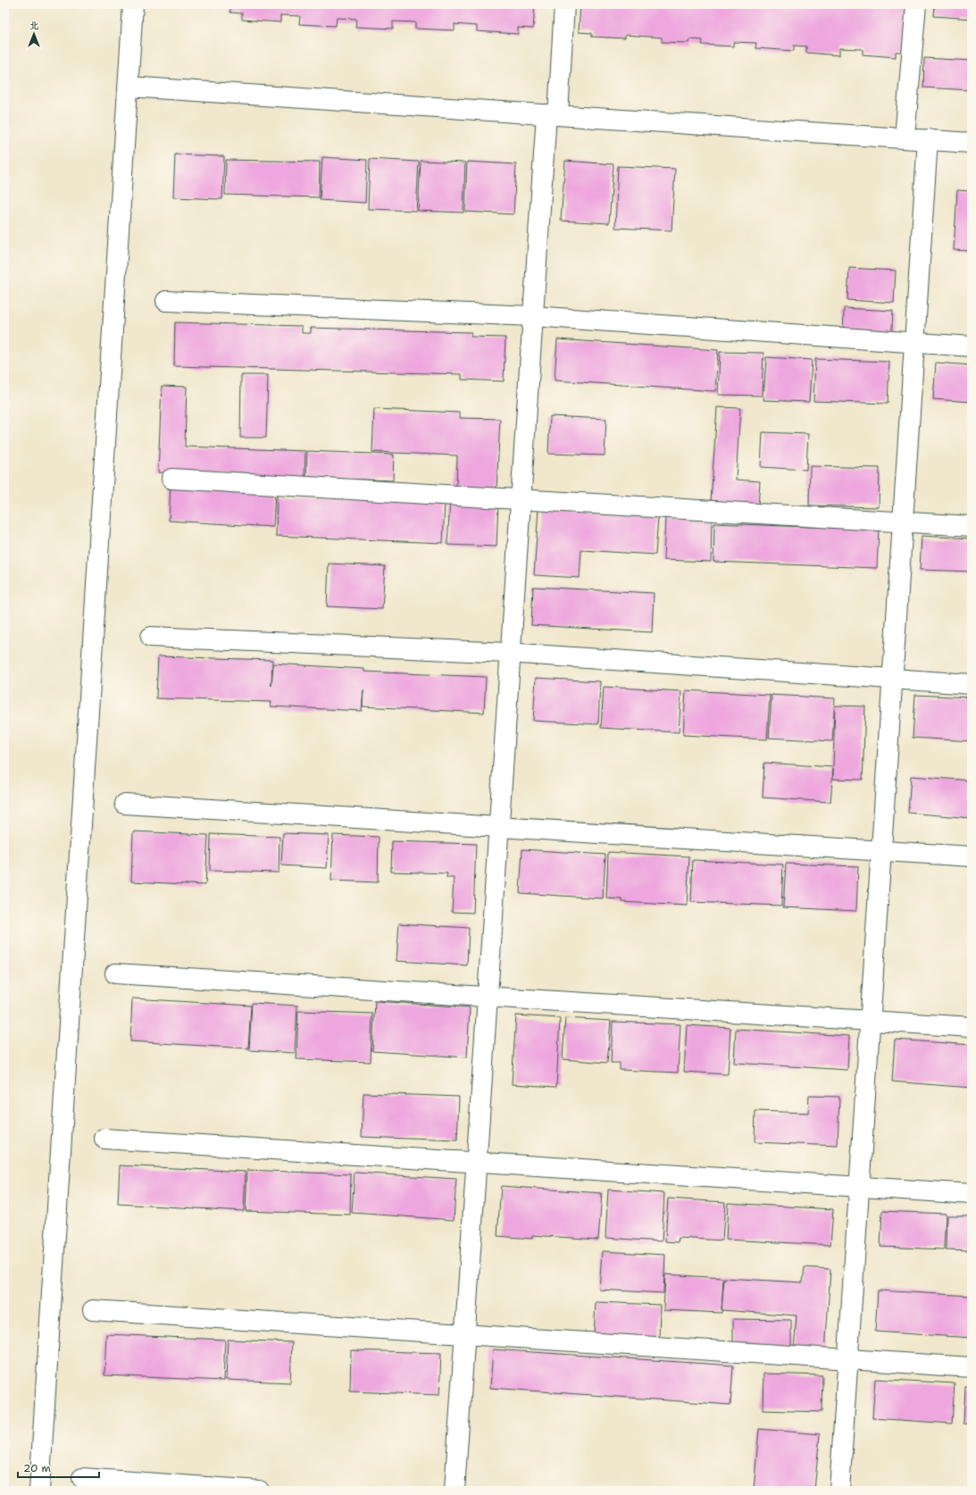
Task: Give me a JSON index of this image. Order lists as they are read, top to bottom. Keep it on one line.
{"scale_bar":"20 m","north":"top"}
